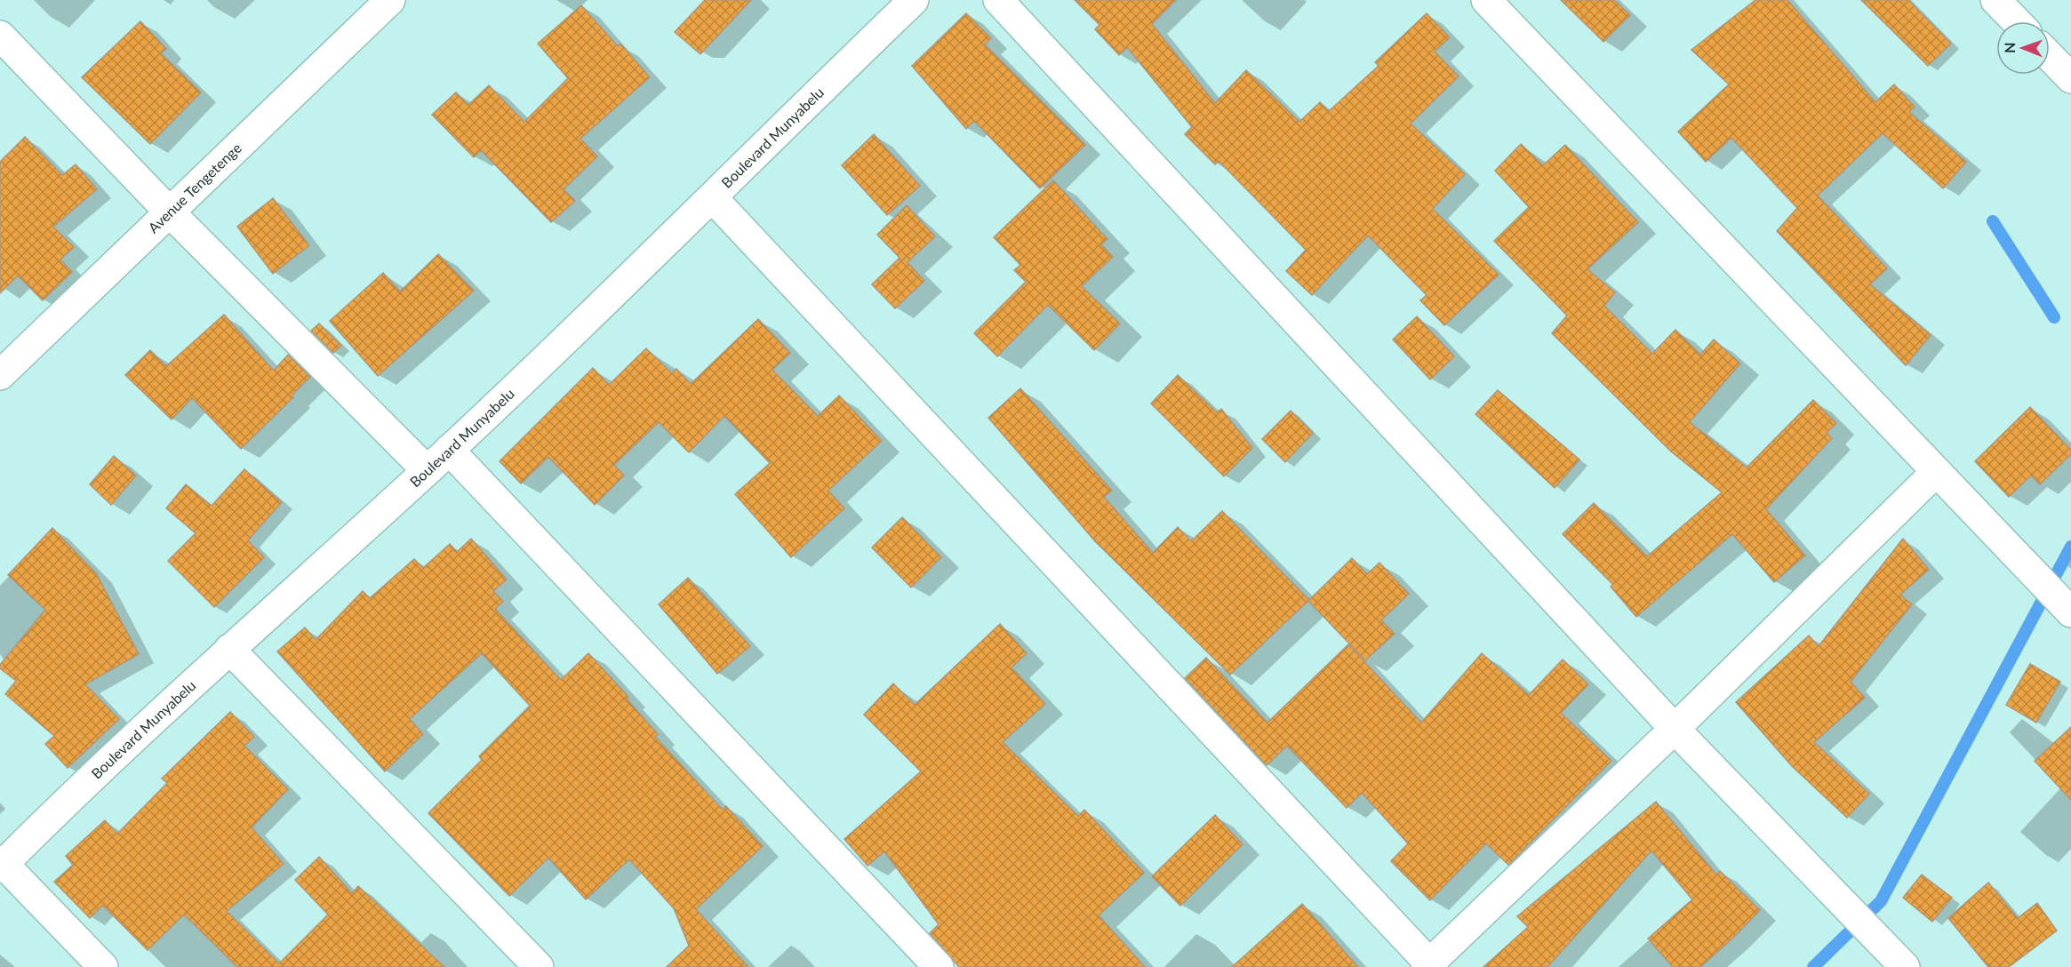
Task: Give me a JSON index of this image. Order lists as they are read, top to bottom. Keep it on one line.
{"streets":{"street":["Boulevard Munyabelu","Avenue Tengetenge"]},"north":"left"}
